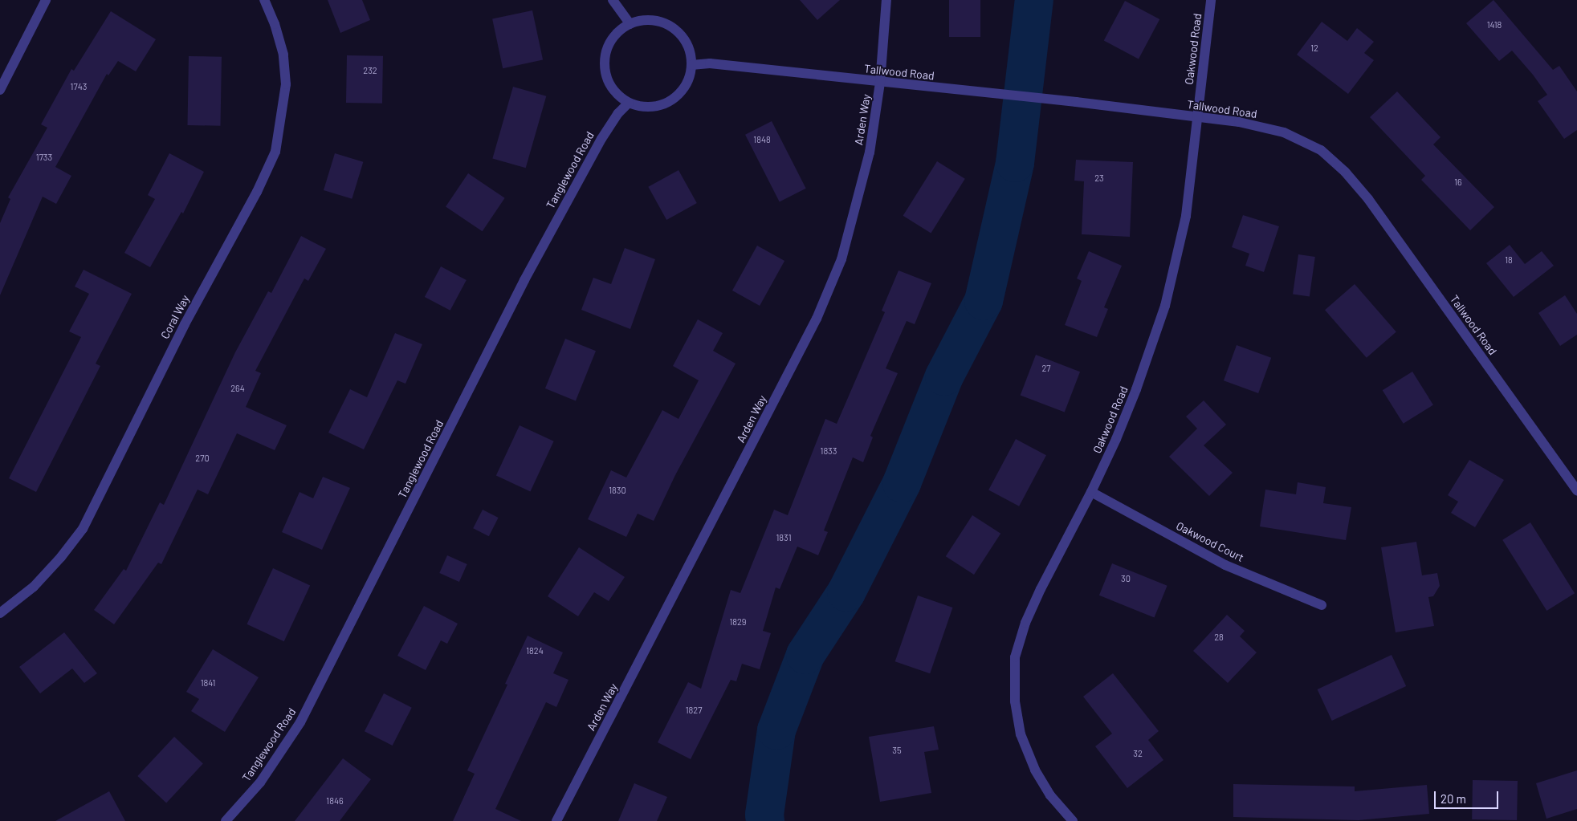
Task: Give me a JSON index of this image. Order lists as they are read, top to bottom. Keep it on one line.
{"streets":{"street":["Oakwood Road","Tallwood Road","Arden Way","Tanglewood Road","Coral Way","Oakwood Court"]},"crossings":[["Oakwood Road","Tallwood Road"],["Oakwood Road","Oakwood Court"],["Tallwood Road","Arden Way"],["Tallwood Road","Tanglewood Road"]],"house_numbers":["1418","12","232","1743","1848","1733","23","16","18","27","264","1833","270","1830","1831","30","1829","28","1824","1841","1827","35","32","1846"],"scale_bar":"20 m"}
